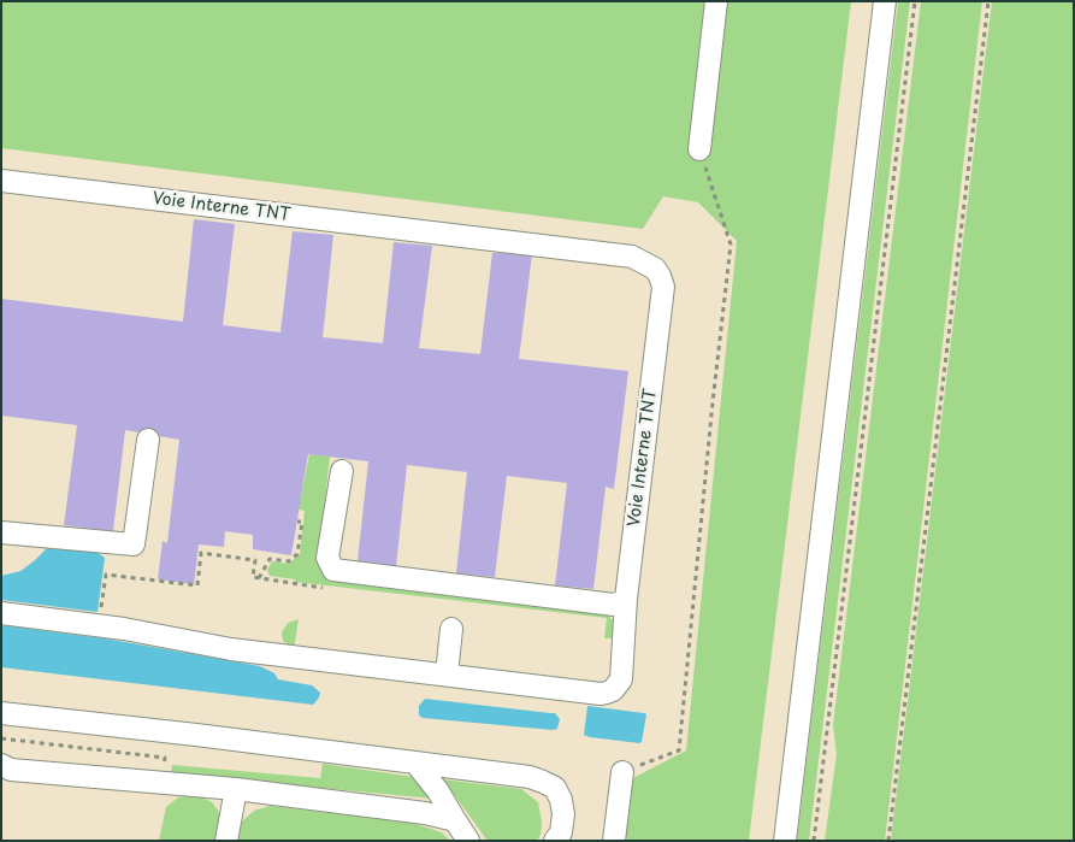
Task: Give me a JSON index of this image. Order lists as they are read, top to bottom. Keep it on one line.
{"streets":{"lane":["Voie Interne TNT"]}}
